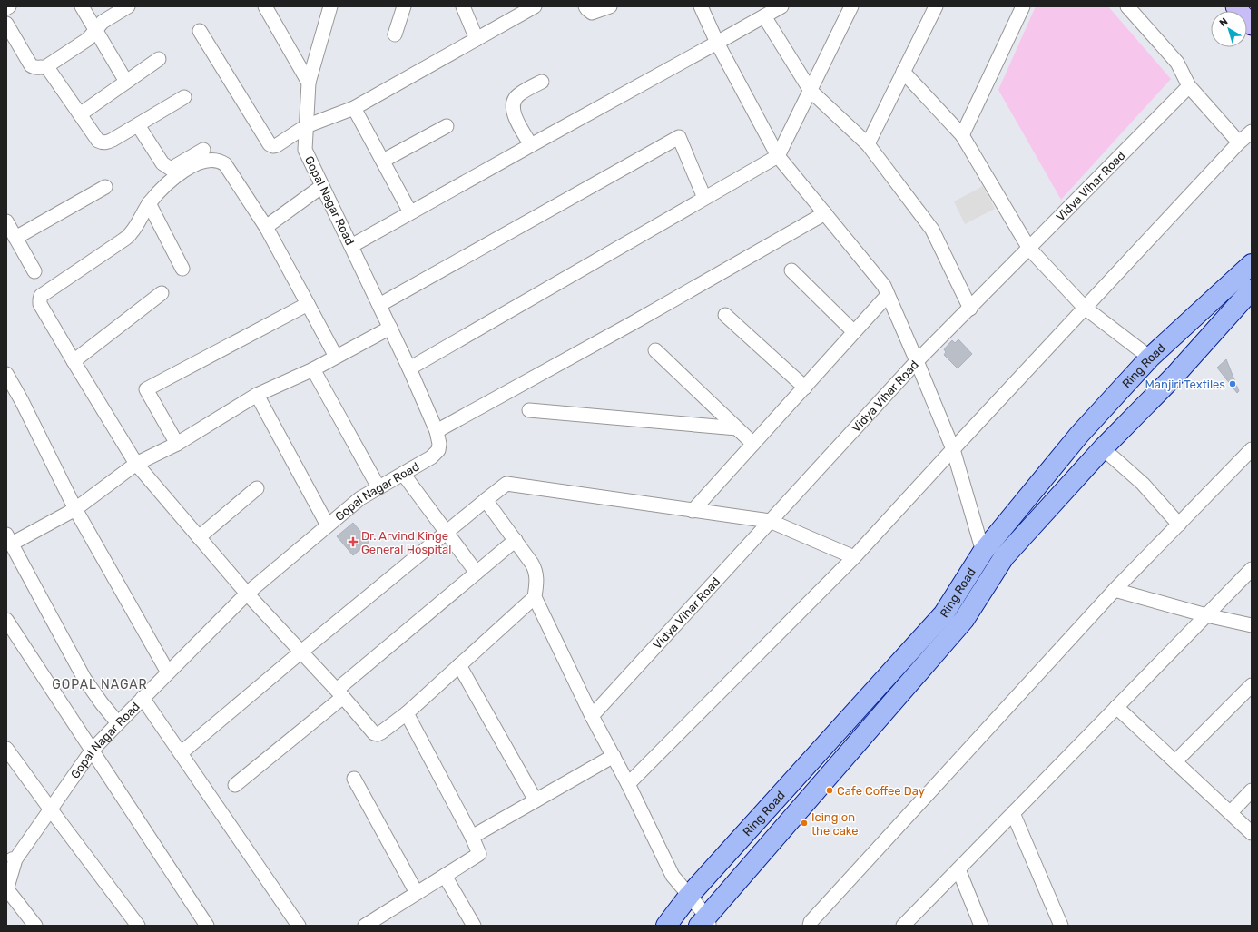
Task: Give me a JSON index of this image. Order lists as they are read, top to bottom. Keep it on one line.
{"streets":{"main road":["Ring Road"],"street":["Vidya Vihar Road","Gopal Nagar Road"]},"districts":["GOPAL NAGAR"],"places":{"other":["Manjiri Textiles","Cafe Coffee Day","Icing on the cake"],"health":["Dr. Arvind Kinge General Hospital"]},"north":"top left"}
